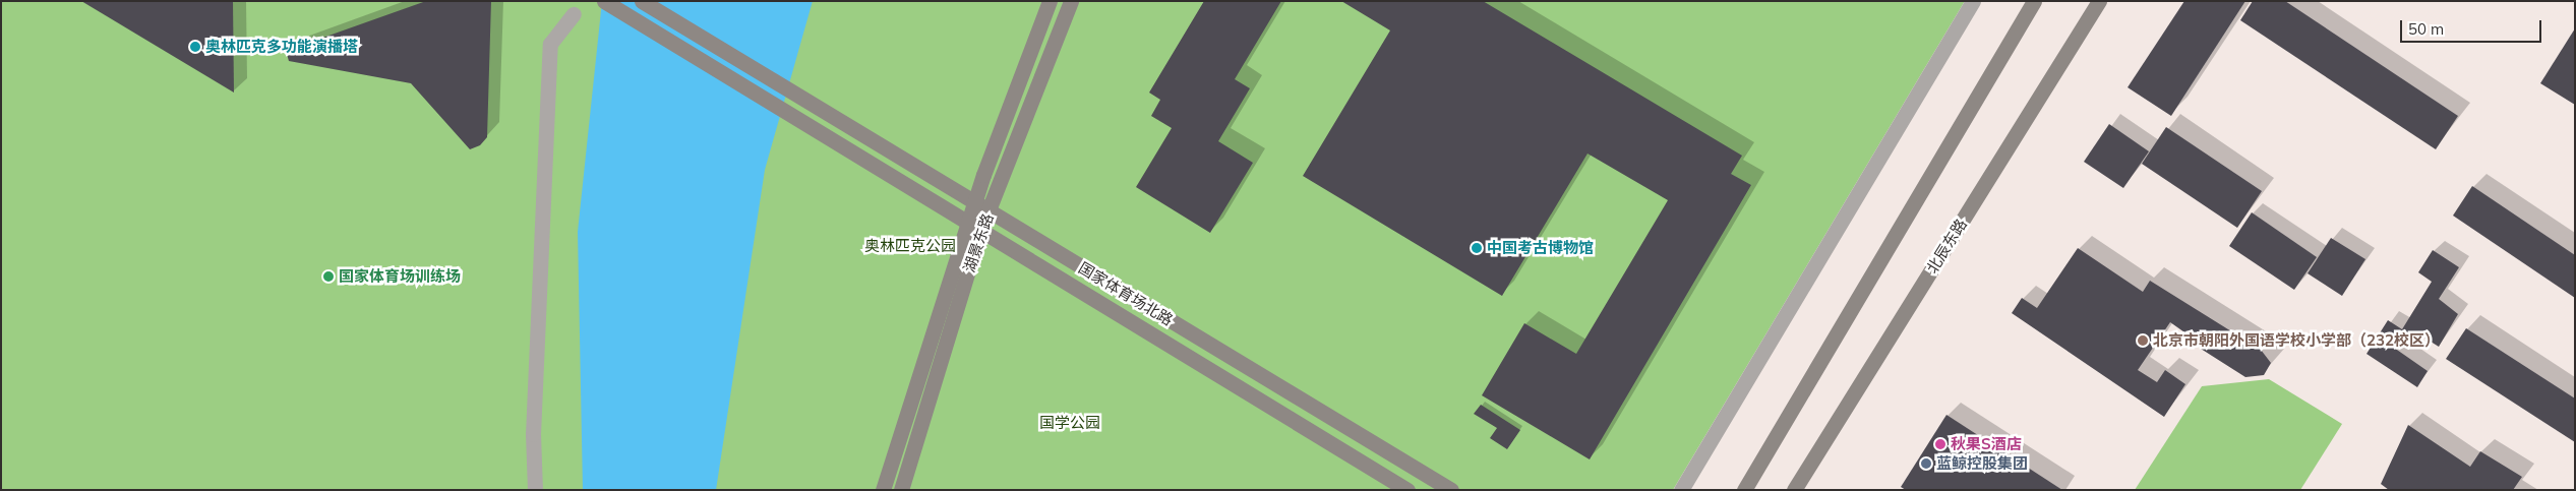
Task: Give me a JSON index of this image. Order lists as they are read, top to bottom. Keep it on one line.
{"streets":{"street":["湖景东路","北辰东路","国家体育场北路"]},"crossings":[["湖景东路","国家体育场北路"]],"parks":["奥林匹克公园","国学公园"],"places":["奥林匹克多功能演播塔","中国考古博物馆","国家体育场训练场","北京市朝阳外国语学校小学部（232校区）","秋果S酒店","蓝鲸控股集团"],"scale_bar":"50 m"}
